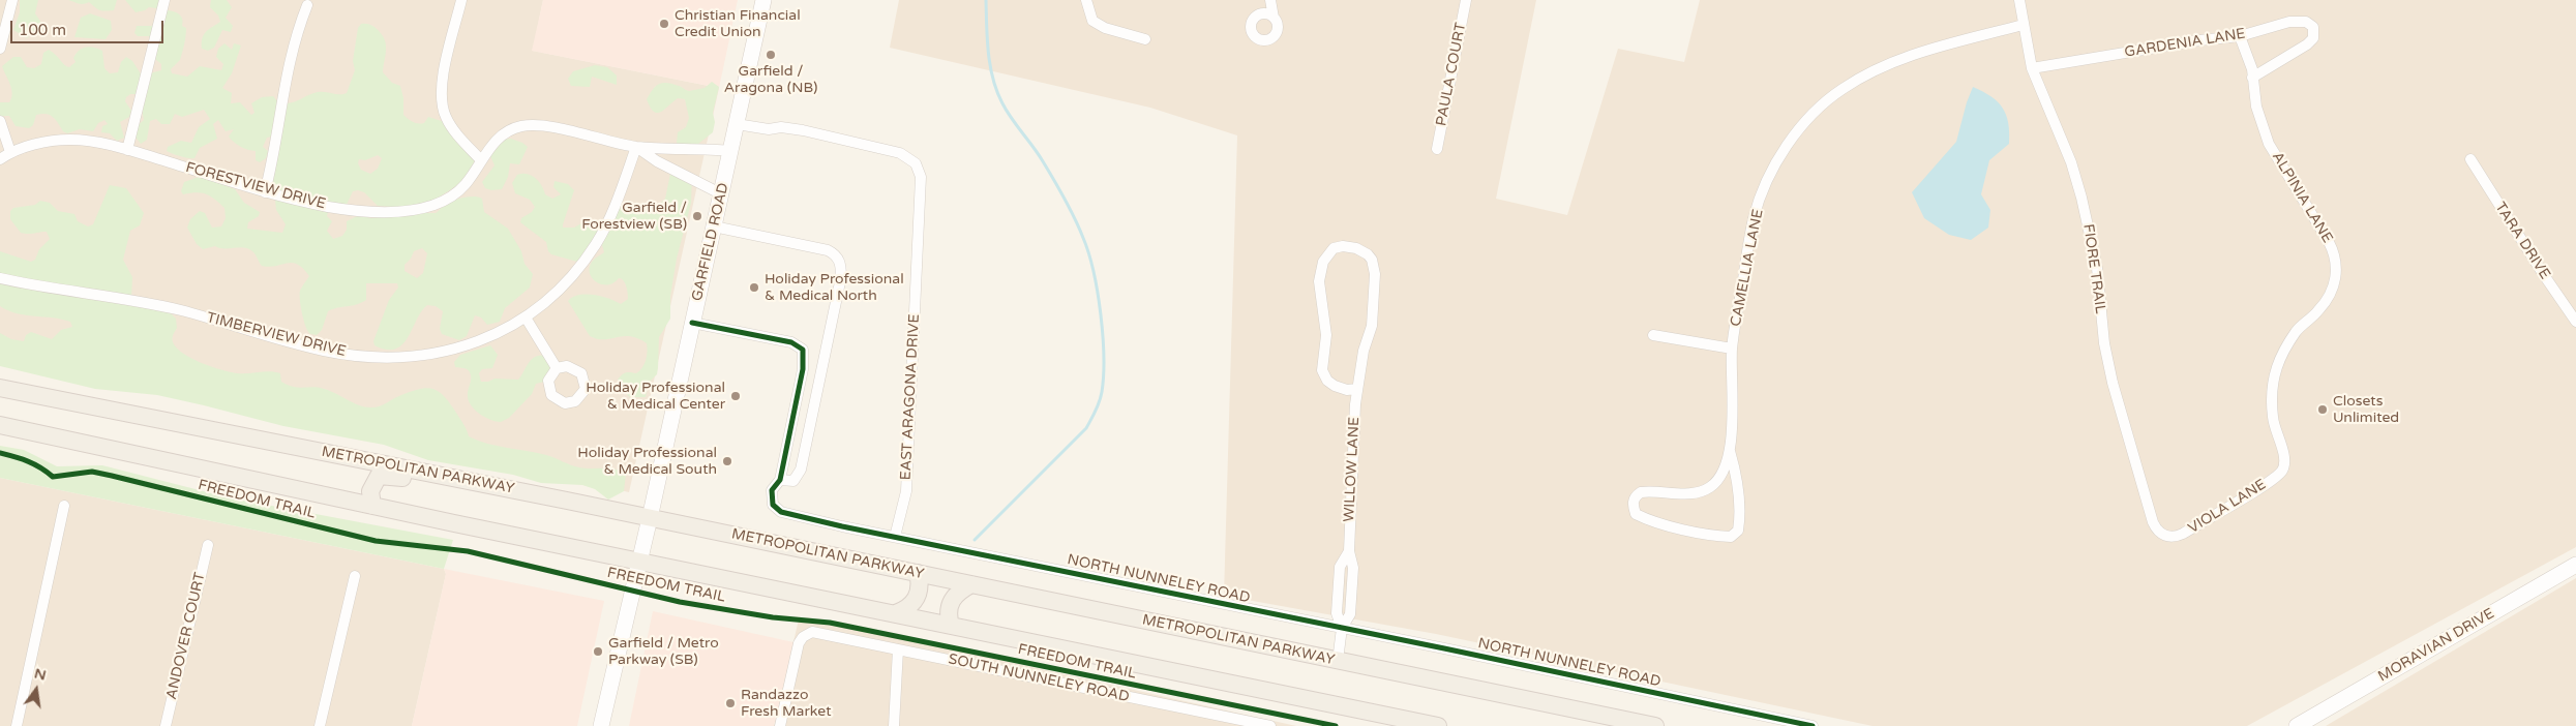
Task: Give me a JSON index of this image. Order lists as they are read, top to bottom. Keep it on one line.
{"streets":{"main road":["GARFIELD ROAD","METROPOLITAN PARKWAY","MORAVIAN DRIVE"],"street":["GARDENIA LANE","PAULA COURT","FORESTVIEW DRIVE","ALPINIA LANE","TARA DRIVE","CAMELLIA LANE","FIORE TRAIL","TIMBERVIEW DRIVE","EAST ARAGONA DRIVE","WILLOW LANE","VIOLA LANE","NORTH NUNNELEY ROAD","ANDOVER COURT","SOUTH NUNNELEY ROAD"],"cycle path":["FREEDOM TRAIL"]},"crossings":[["GARDENIA LANE","ALPINIA LANE"],["GARDENIA LANE","FIORE TRAIL"],["FORESTVIEW DRIVE","GARFIELD ROAD"],["FORESTVIEW DRIVE","TIMBERVIEW DRIVE"],["ALPINIA LANE","VIOLA LANE"],["GARFIELD ROAD","EAST ARAGONA DRIVE"],["GARFIELD ROAD","METROPOLITAN PARKWAY"],["GARFIELD ROAD","NORTH NUNNELEY ROAD"],["CAMELLIA LANE","FIORE TRAIL"],["FIORE TRAIL","VIOLA LANE"],["EAST ARAGONA DRIVE","NORTH NUNNELEY ROAD"],["WILLOW LANE","METROPOLITAN PARKWAY"],["WILLOW LANE","NORTH NUNNELEY ROAD"]],"places":["Christian Financial Credit Union","Garfield / Aragona (NB)","Garfield / Forestview (SB)","Holiday Professional & Medical North","Holiday Professional & Medical Center","Closets Unlimited","Holiday Professional & Medical South","Garfield / Metro Parkway (SB)","Randazzo Fresh Market"],"scale_bar":"100 m","north":"top"}
